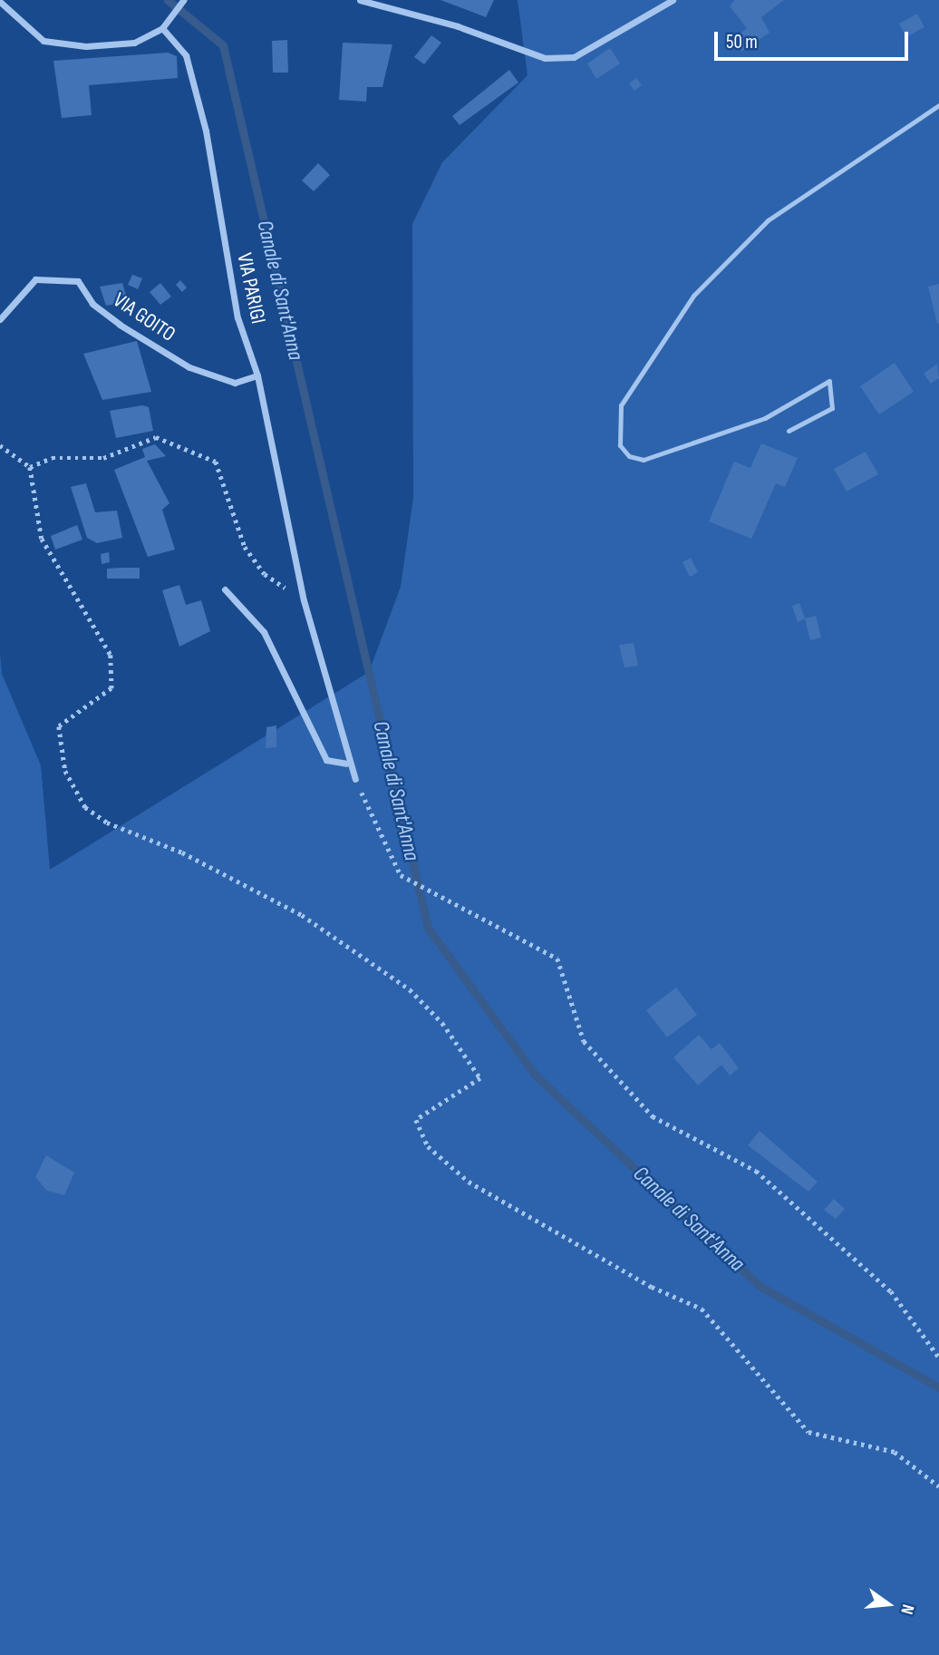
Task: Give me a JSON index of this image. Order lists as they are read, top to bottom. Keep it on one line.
{"streets":{"street":["VIA PARIGI","VIA GOITO"]},"crossings":[["VIA PARIGI","VIA GOITO"]],"water":["Canale di Sant'Anna"],"scale_bar":"50 m","north":"right"}
